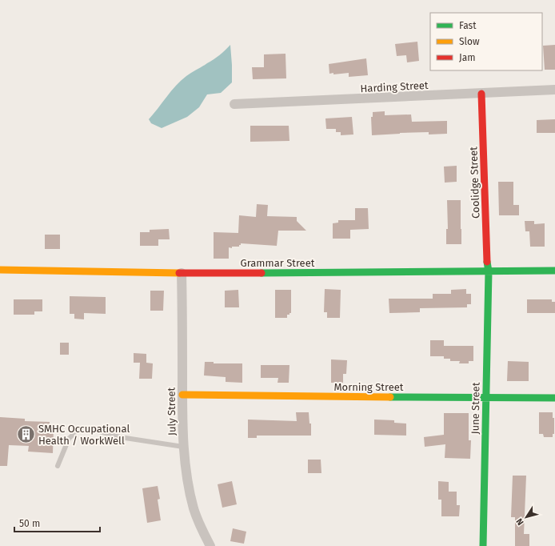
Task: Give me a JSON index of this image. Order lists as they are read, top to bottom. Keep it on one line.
{"streets":{"street":["Harding Street","Coolidge Street","Grammar Street","Morning Street","June Street","July Street"]},"crossings":[["Harding Street","Coolidge Street"],["Coolidge Street","Grammar Street"],["Coolidge Street","June Street"],["Grammar Street","June Street"],["Grammar Street","July Street"],["Morning Street","June Street"],["Morning Street","July Street"]],"places":{"building":["SMHC Occupational Health / WorkWell"]},"legend":["Fast","Slow","Jam"],"scale_bar":"50 m","north":"bottom left"}
